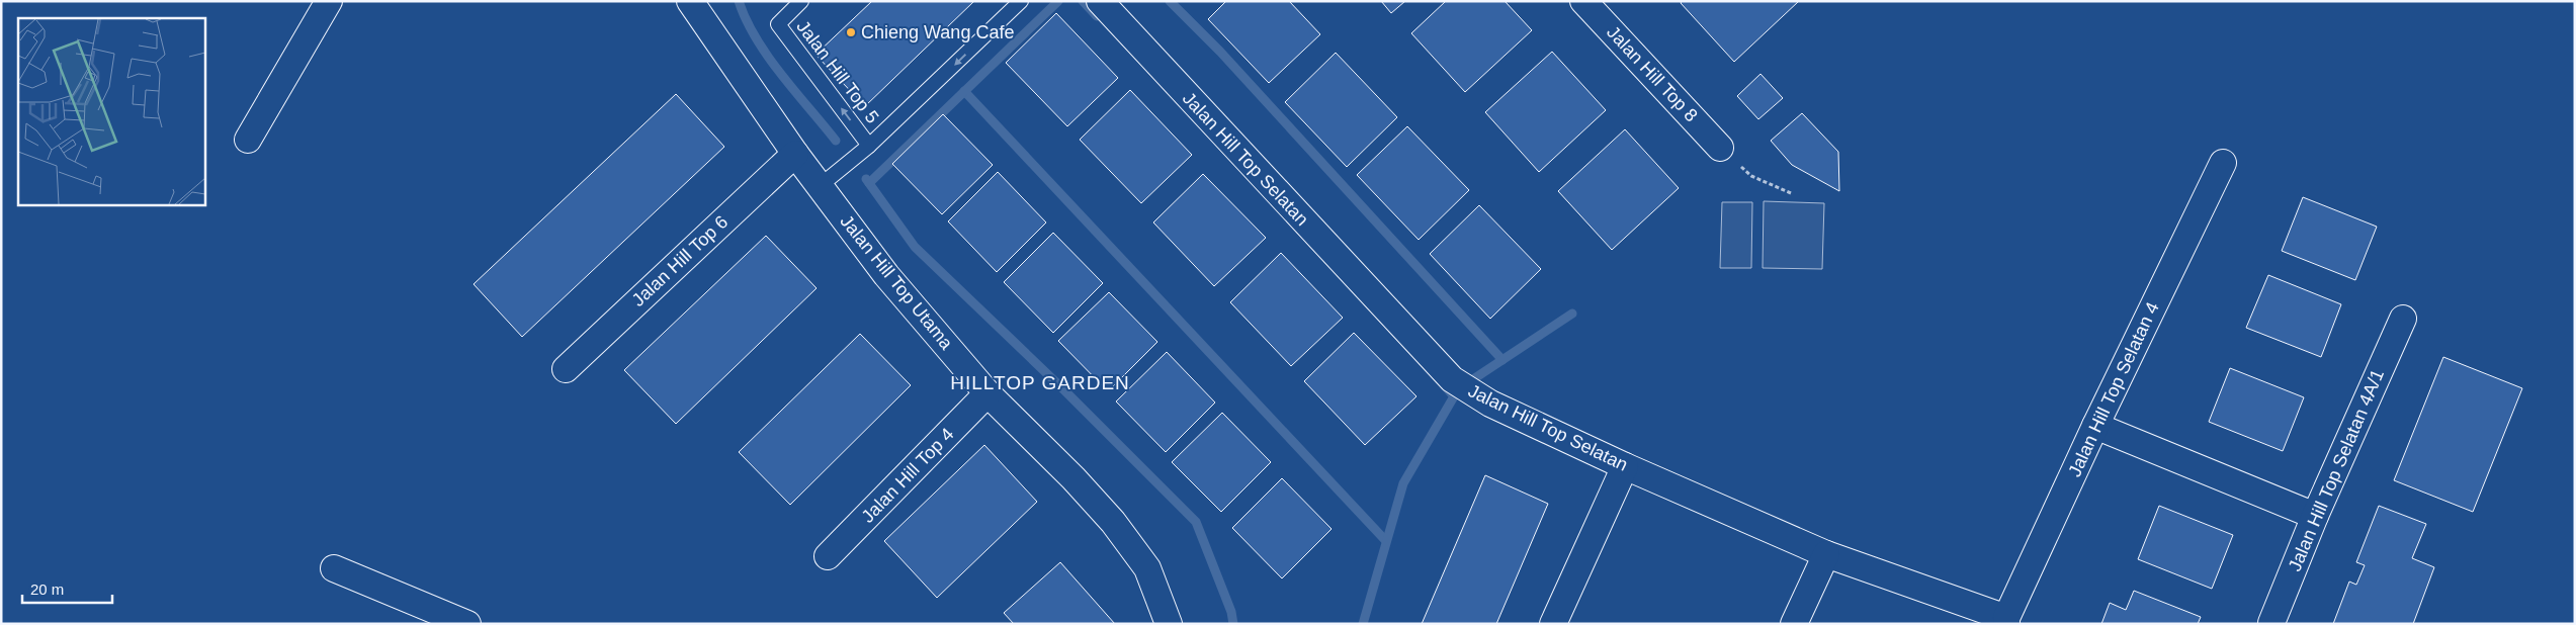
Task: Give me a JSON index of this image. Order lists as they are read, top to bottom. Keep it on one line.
{"streets":{"street":["Jalan Hill Top 8","Jalan Hill Top Selatan","Jalan Hill Top 6","Jalan Hill Top Utama","Jalan Hill Top Selatan 4","Jalan Hill Top Selatan 4A/1","Jalan Hill Top 4"],"lane":["Jalan Hill Top 5"]},"crossings":[["Jalan Hill Top Selatan","Jalan Hill Top Selatan 4"],["Jalan Hill Top 6","Jalan Hill Top Utama"],["Jalan Hill Top Utama","Jalan Hill Top 4"]],"districts":["HILLTOP GARDEN"],"places":["Chieng Wang Cafe"],"scale_bar":"20 m"}
